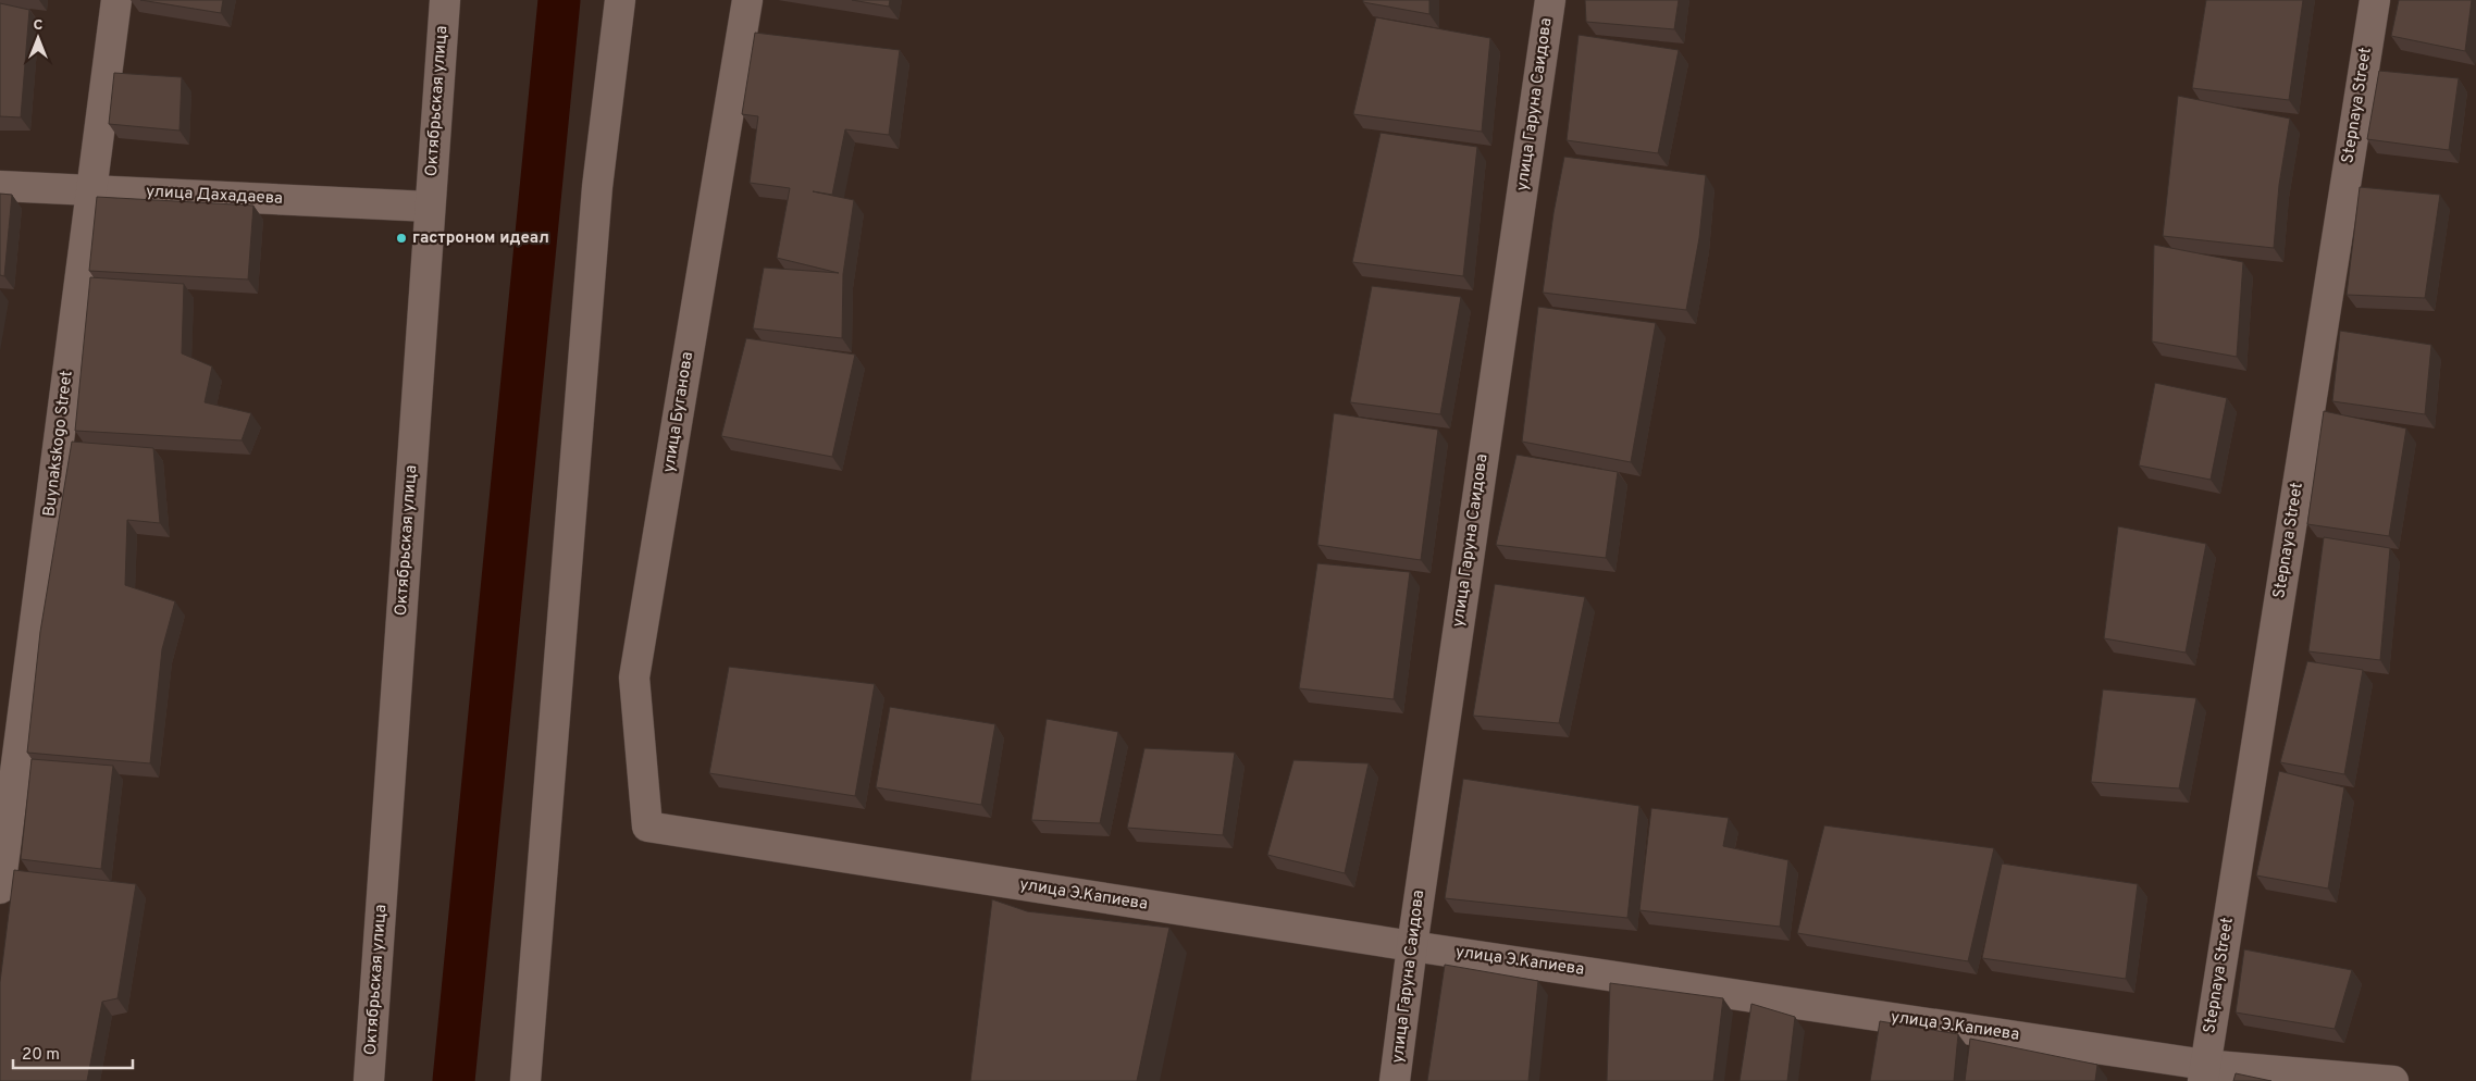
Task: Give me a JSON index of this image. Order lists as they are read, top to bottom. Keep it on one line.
{"streets":{"street":["Октябрьская улица","улица Гаруна Саидова","Stepnaya Street","улица Дахадаева","улица Буганова","Buynakskogo Street","улица Э.Капиева"]},"crossings":[["Октябрьская улица","улица Дахадаева"],["улица Гаруна Саидова","улица Э.Капиева"],["Stepnaya Street","улица Э.Капиева"],["улица Дахадаева","Buynakskogo Street"],["улица Буганова","улица Э.Капиева"]],"places":["гастроном идеал"],"scale_bar":"20 m","north":"top"}
